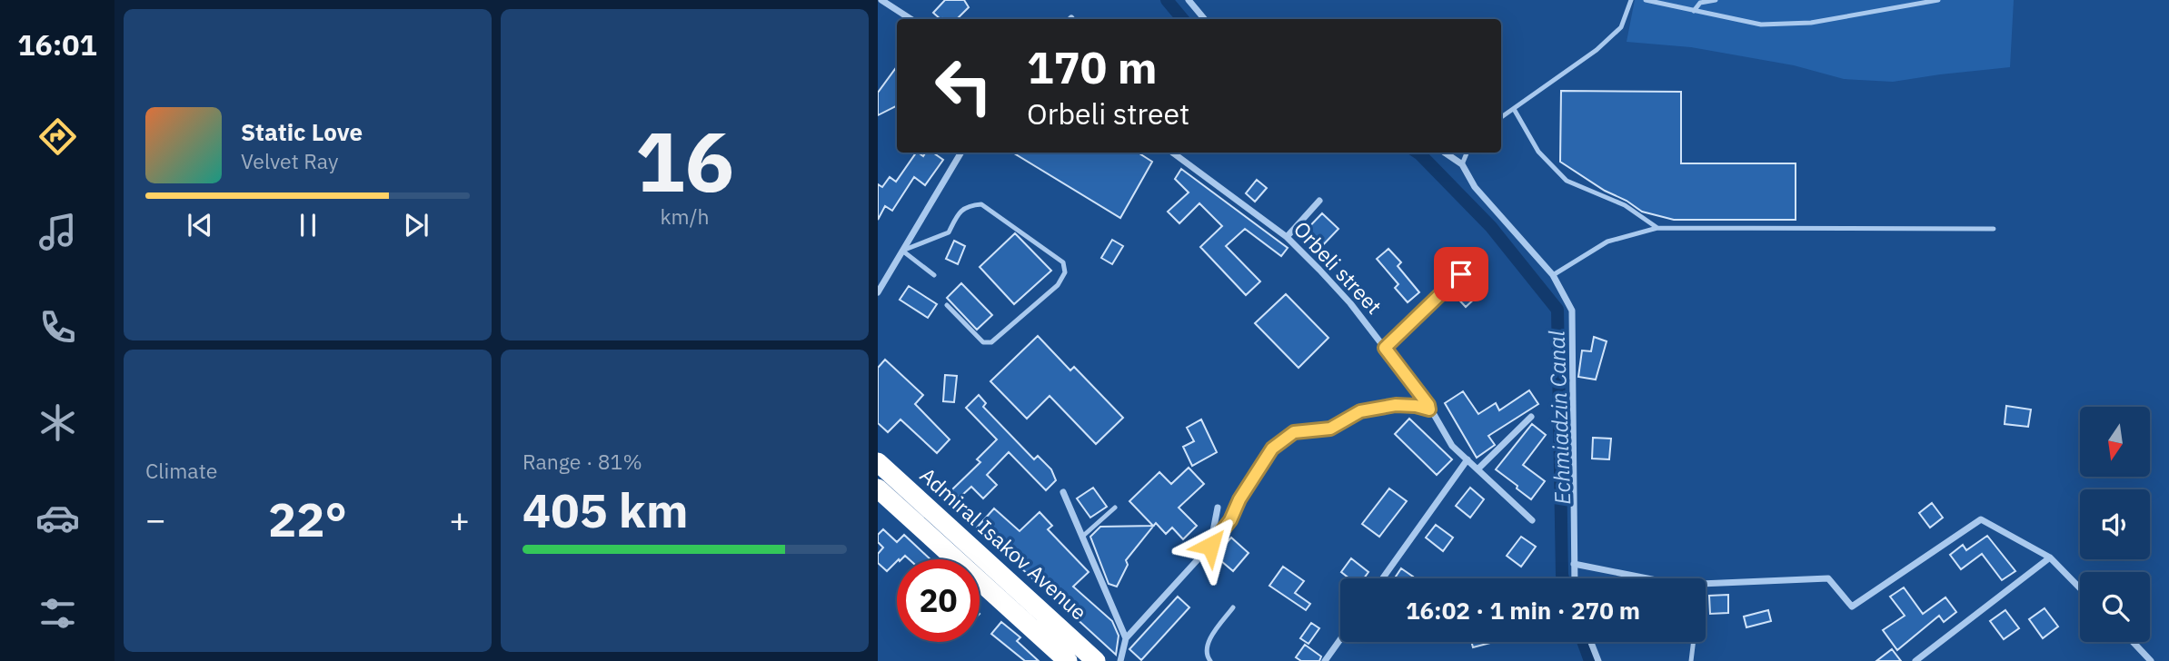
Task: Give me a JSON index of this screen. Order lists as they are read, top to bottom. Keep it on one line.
{"streets":{"highway":["Admiral Isakov Avenue"],"street":["Orbeli street"]},"water":["Echmiadzin Canal"],"north":"bottom","page":{"tabs":"16:01","tile":[["16","km/h"],"Climate",["Range · 81%","405 km"]],"turn":["170 m","Orbeli street"],"song":["Static Love","Velvet Ray"],"heat":["−","22°","+"],"limit":"20","trip":"16:02 · 1 min · 270 m"}}
